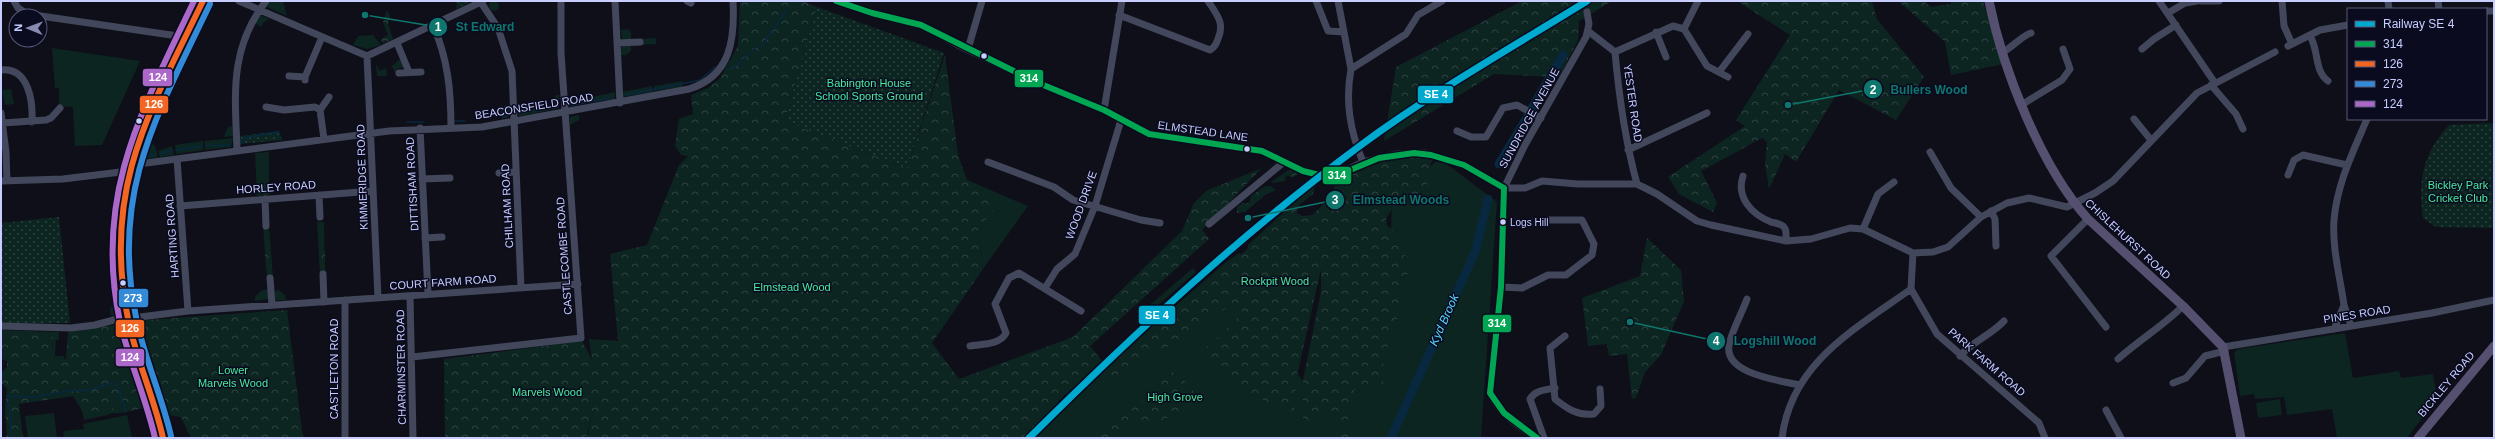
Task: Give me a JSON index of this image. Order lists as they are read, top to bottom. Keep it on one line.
{"streets":{"main road":["CHISLEHURST ROAD","BICKLEY ROAD"],"street":["YESTER ROAD","BEACONSFIELD ROAD","SUNDRIDGE AVENUE","ELMSTEAD LANE","KIMMERIDGE ROAD","DITTISHAM ROAD","HORLEY ROAD","WOOD DRIVE","CHILHAM ROAD","HARTING ROAD","CASTLECOMBE ROAD","COURT FARM ROAD","PINES ROAD","PARK FARM ROAD","CHARMINSTER ROAD","CASTLETON ROAD"]},"crossings":[["YESTER ROAD","SUNDRIDGE AVENUE"],["BEACONSFIELD ROAD","KIMMERIDGE ROAD"],["BEACONSFIELD ROAD","DITTISHAM ROAD"],["BEACONSFIELD ROAD","CHILHAM ROAD"],["BEACONSFIELD ROAD","HARTING ROAD"],["BEACONSFIELD ROAD","CASTLECOMBE ROAD"],["SUNDRIDGE AVENUE","ELMSTEAD LANE"],["ELMSTEAD LANE","WOOD DRIVE"],["KIMMERIDGE ROAD","HORLEY ROAD"],["KIMMERIDGE ROAD","COURT FARM ROAD"],["DITTISHAM ROAD","COURT FARM ROAD"],["HORLEY ROAD","HARTING ROAD"],["CHILHAM ROAD","COURT FARM ROAD"],["HARTING ROAD","COURT FARM ROAD"],["CHISLEHURST ROAD","PINES ROAD"],["CASTLECOMBE ROAD","COURT FARM ROAD"],["CASTLECOMBE ROAD","CHARMINSTER ROAD"],["COURT FARM ROAD","CHARMINSTER ROAD"],["COURT FARM ROAD","CASTLETON ROAD"]],"water":["Kyd Brook"],"parks":["Babington House School Sports Ground","Bickley Park Cricket Club","Rockpit Wood","Elmstead Wood","Lower Marvels Wood","Marvels Wood","High Grove"],"places":["St Edward","Bullers Wood","Elmstead Woods","Logs Hill","Logshill Wood"],"lines":["transit line 314","transit line 126","transit line 124","transit line 273"],"legend":["Railway SE 4","314","126","273","124"],"north":"left"}
